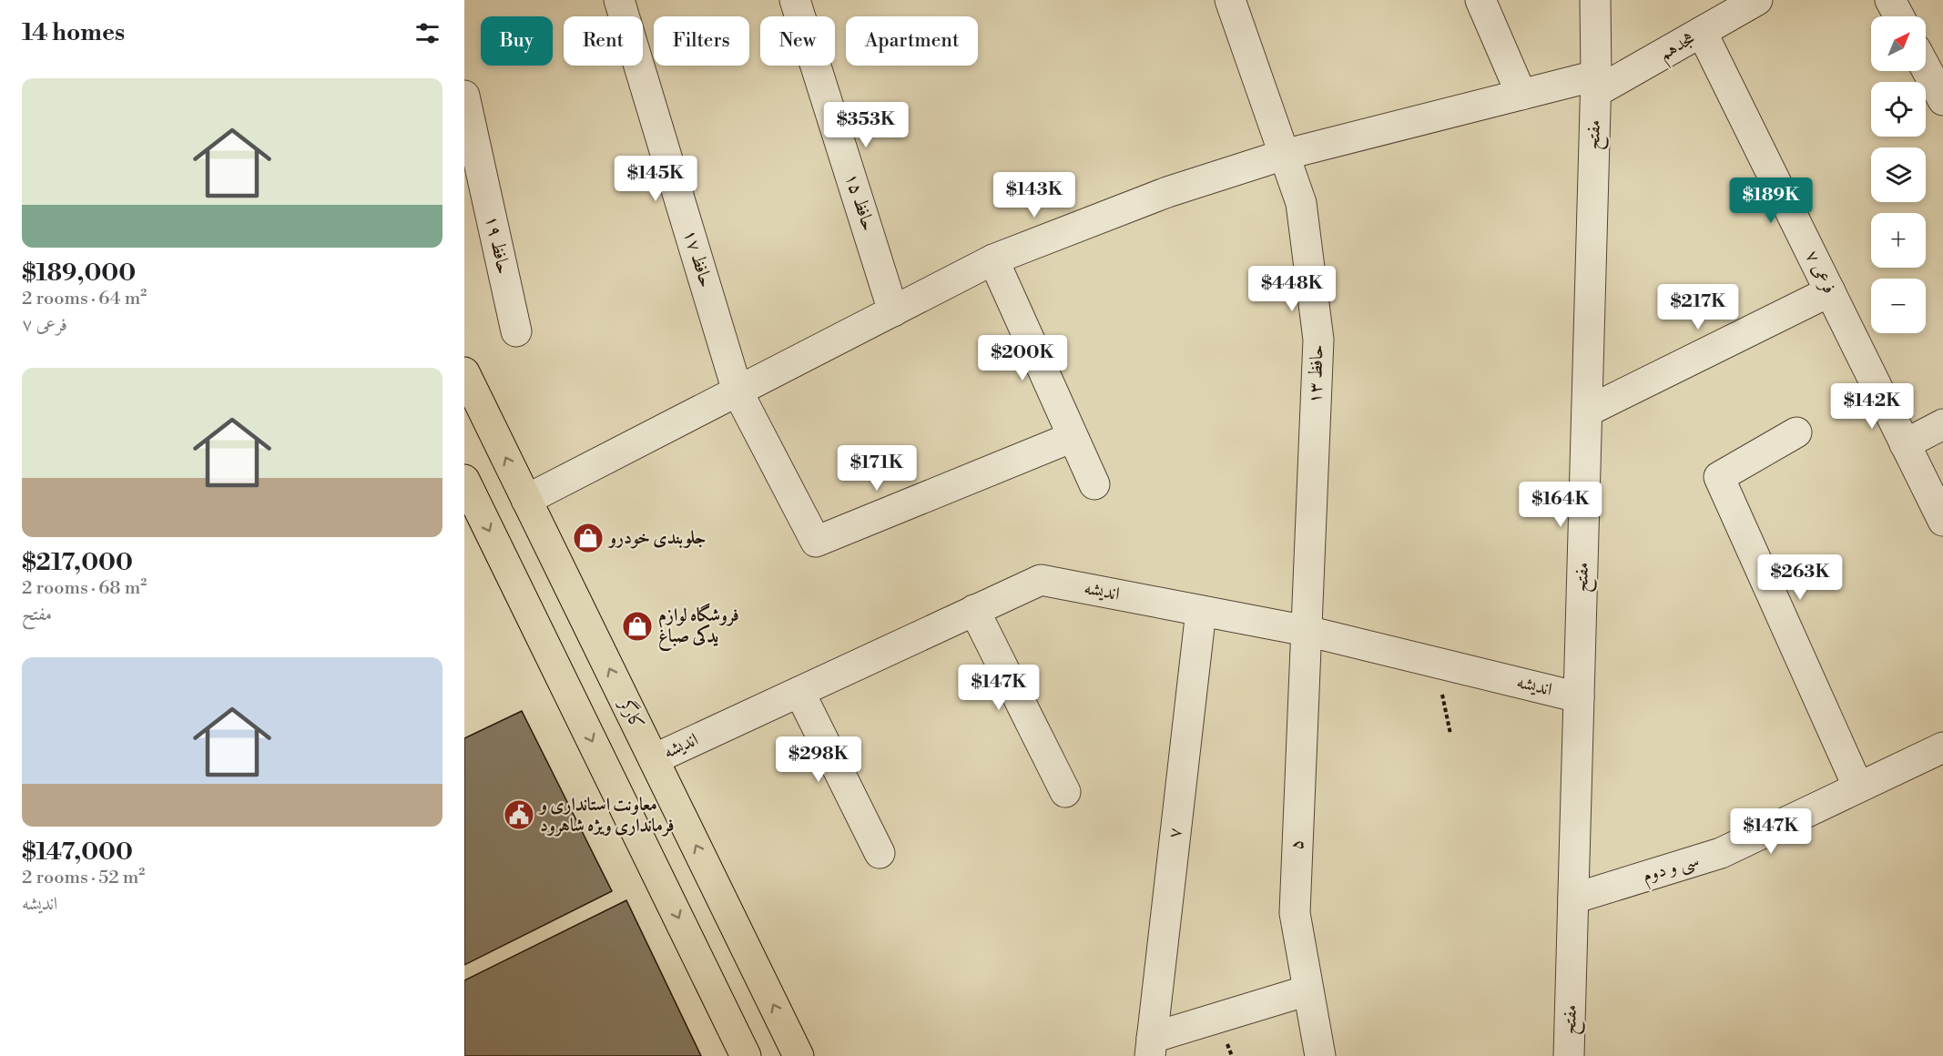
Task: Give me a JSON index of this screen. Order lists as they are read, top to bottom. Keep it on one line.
{"streets":{"main road":["کارگر"],"street":["هجدهم","مفتح","حافظ ۱۵","حافظ ۱۹","حافظ ۱۷","فرعی ۷","حافظ ۱۳","اندیشه","۷","۵","سی و دوم"]},"crossings":[["هجدهم","مفتح"],["هجدهم","حافظ ۱۵"],["هجدهم","حافظ ۱۷"],["هجدهم","فرعی ۷"],["هجدهم","حافظ ۱۳"],["هجدهم","کارگر"],["مفتح","اندیشه"],["مفتح","سی و دوم"],["حافظ ۱۳","اندیشه"],["حافظ ۱۳","۵"],["اندیشه","کارگر"],["اندیشه","۷"],["اندیشه","۵"]],"places":{"shop":["جلوبندی خودرو","فروشگاه لوازم یدکی صباغ"],"public building":["معاونت استانداری و فرمانداری ویژه شاهرود"]},"north":"top right","page":{"heading":"14 homes","map_buttons":["+","−"],"chip":["Buy","Rent","Filters","New","Apartment"],"list":[{"name":"$189,000","note":"2 rooms · 64 m² · فرعی ۷"},{"name":"$217,000","note":"2 rooms · 68 m² · مفتح"},{"name":"$147,000","note":"2 rooms · 52 m² · اندیشه"}],"price":["$353K","$145K","$143K","$189K","$448K","$217K","$200K","$142K","$171K","$164K","$263K","$147K","$298K","$147K"]}}
